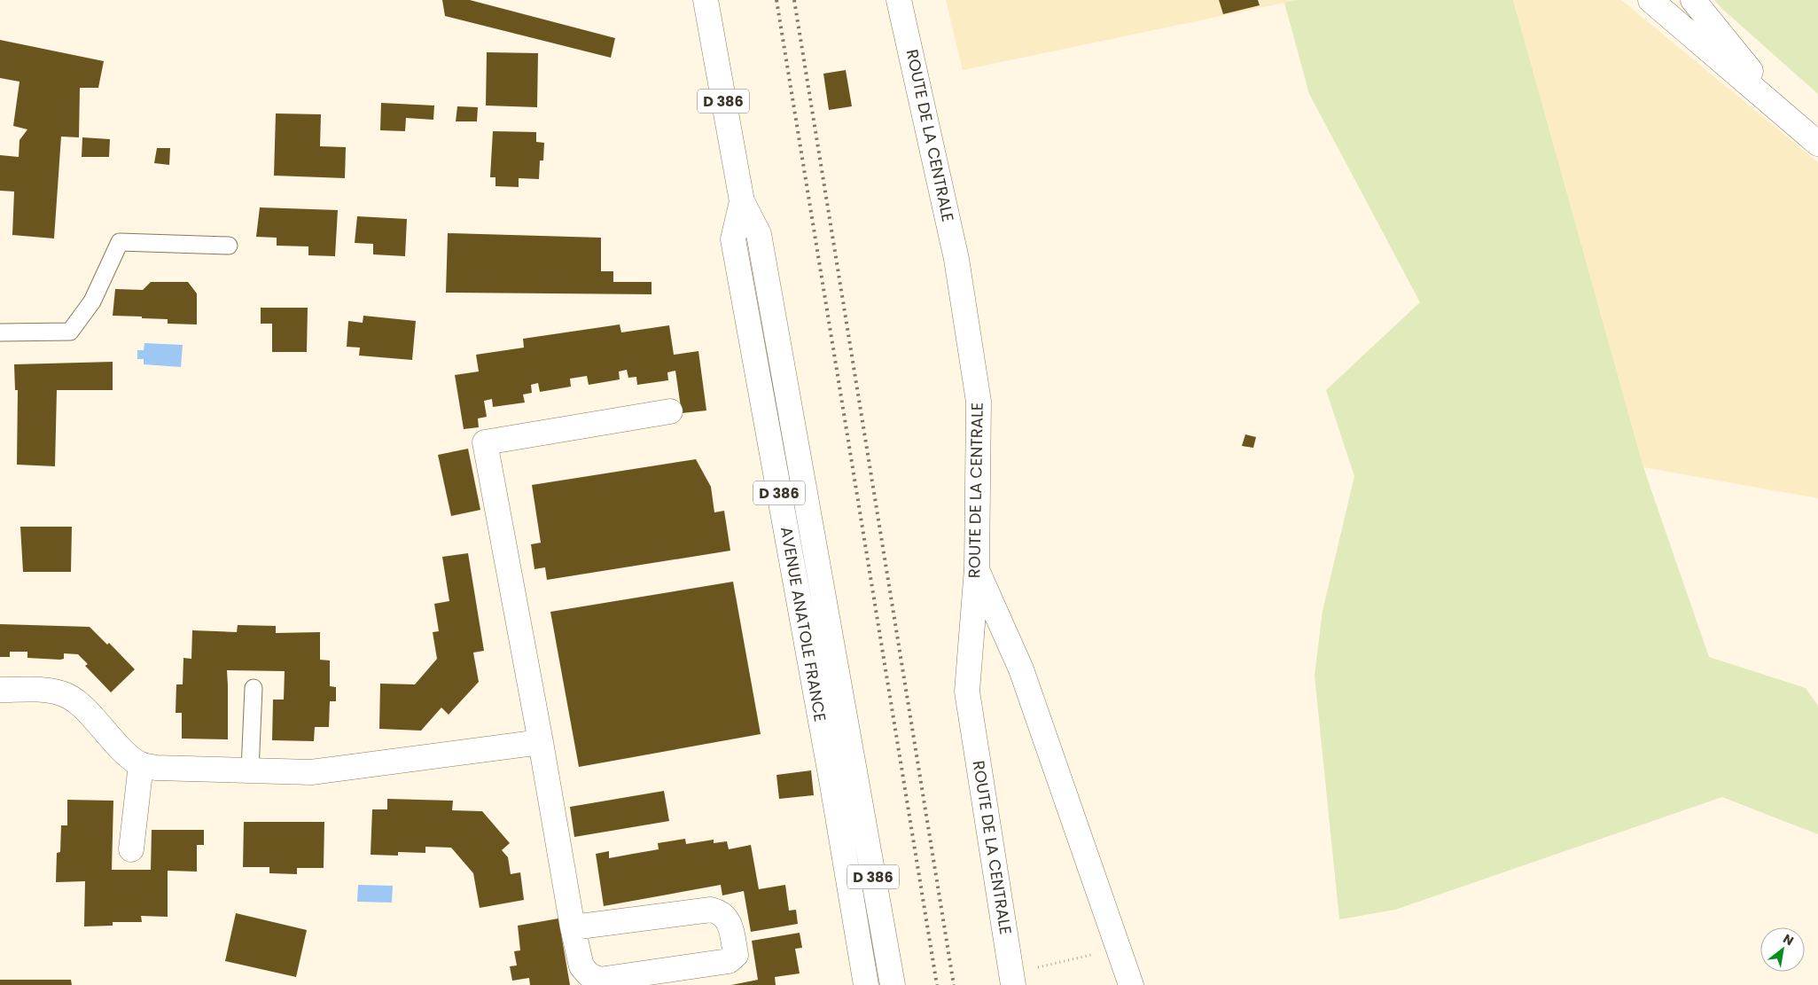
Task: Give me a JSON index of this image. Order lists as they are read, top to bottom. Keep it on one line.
{"streets":{"street":["D 386","ROUTE DE LA CENTRALE","AVENUE ANATOLE FRANCE"]},"north":"top right"}
